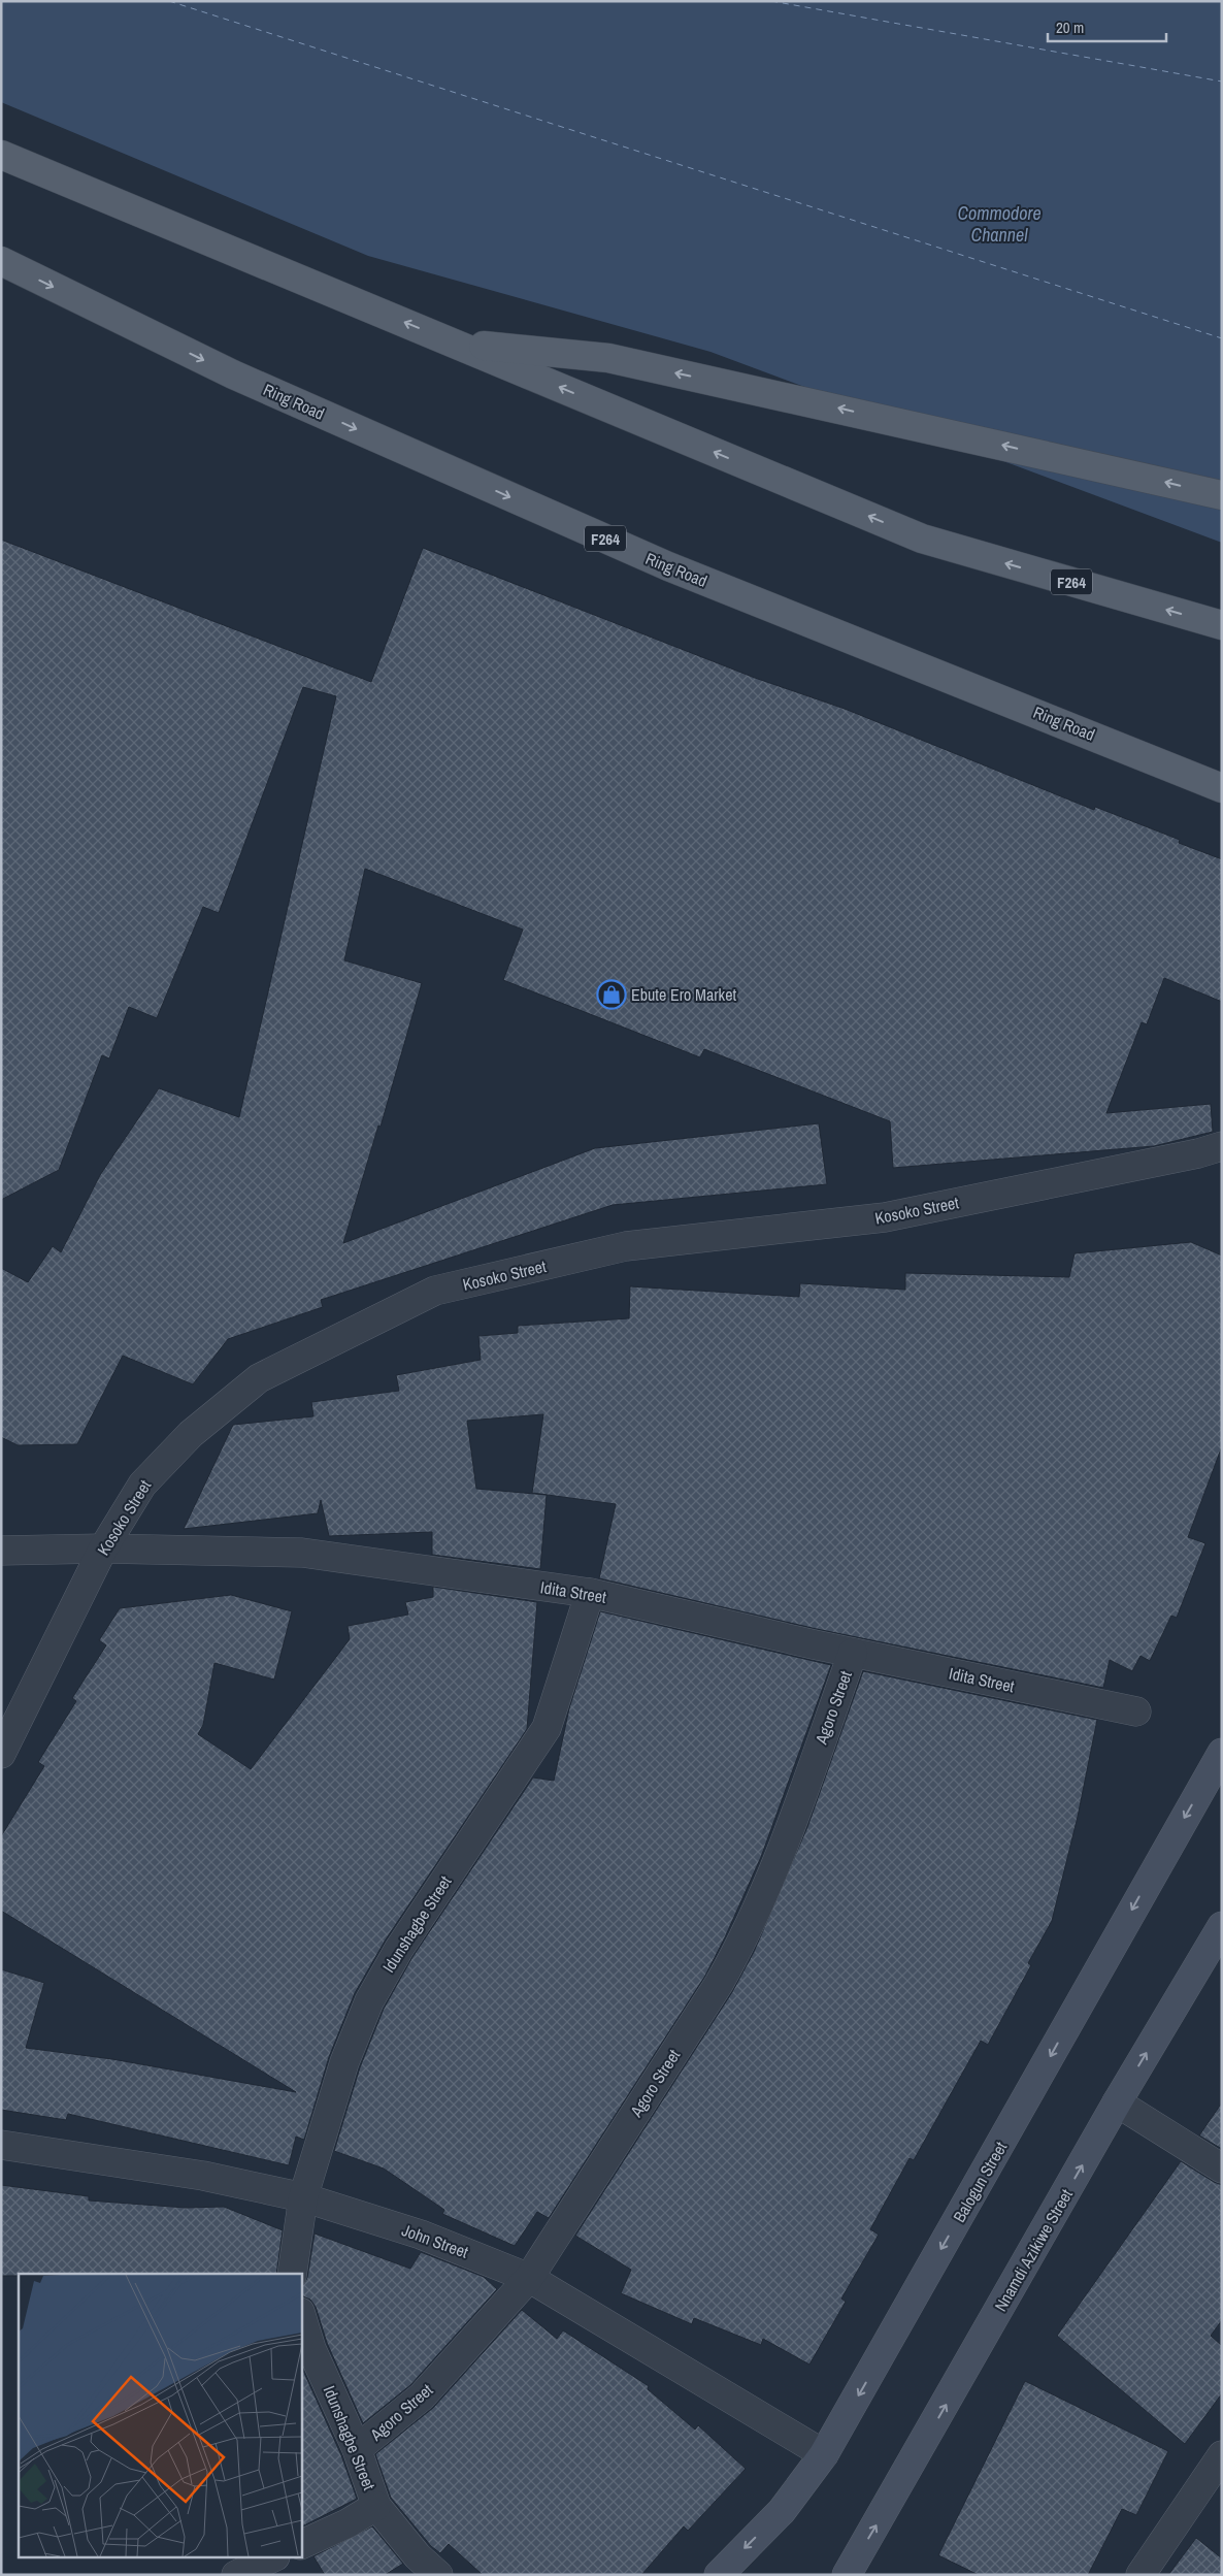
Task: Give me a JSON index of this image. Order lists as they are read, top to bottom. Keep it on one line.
{"streets":{"main road":["Ring Road","F264","Balogun Street","Nnamdi Azikiwe Street"],"street":["Kosoko Street","Idita Street","Agoro Street","Idunshagbe Street","John Street"]},"crossings":[["Kosoko Street","Idita Street"],["Idita Street","Agoro Street"],["Idita Street","Idunshagbe Street"],["Agoro Street","Idunshagbe Street"],["Agoro Street","John Street"],["Idunshagbe Street","John Street"],["Balogun Street","John Street"]],"one_way":["Balogun Street","Nnamdi Azikiwe Street"],"water":["Commodore Channel"],"places":{"shop":["Ebute Ero Market"]},"scale_bar":"20 m"}
